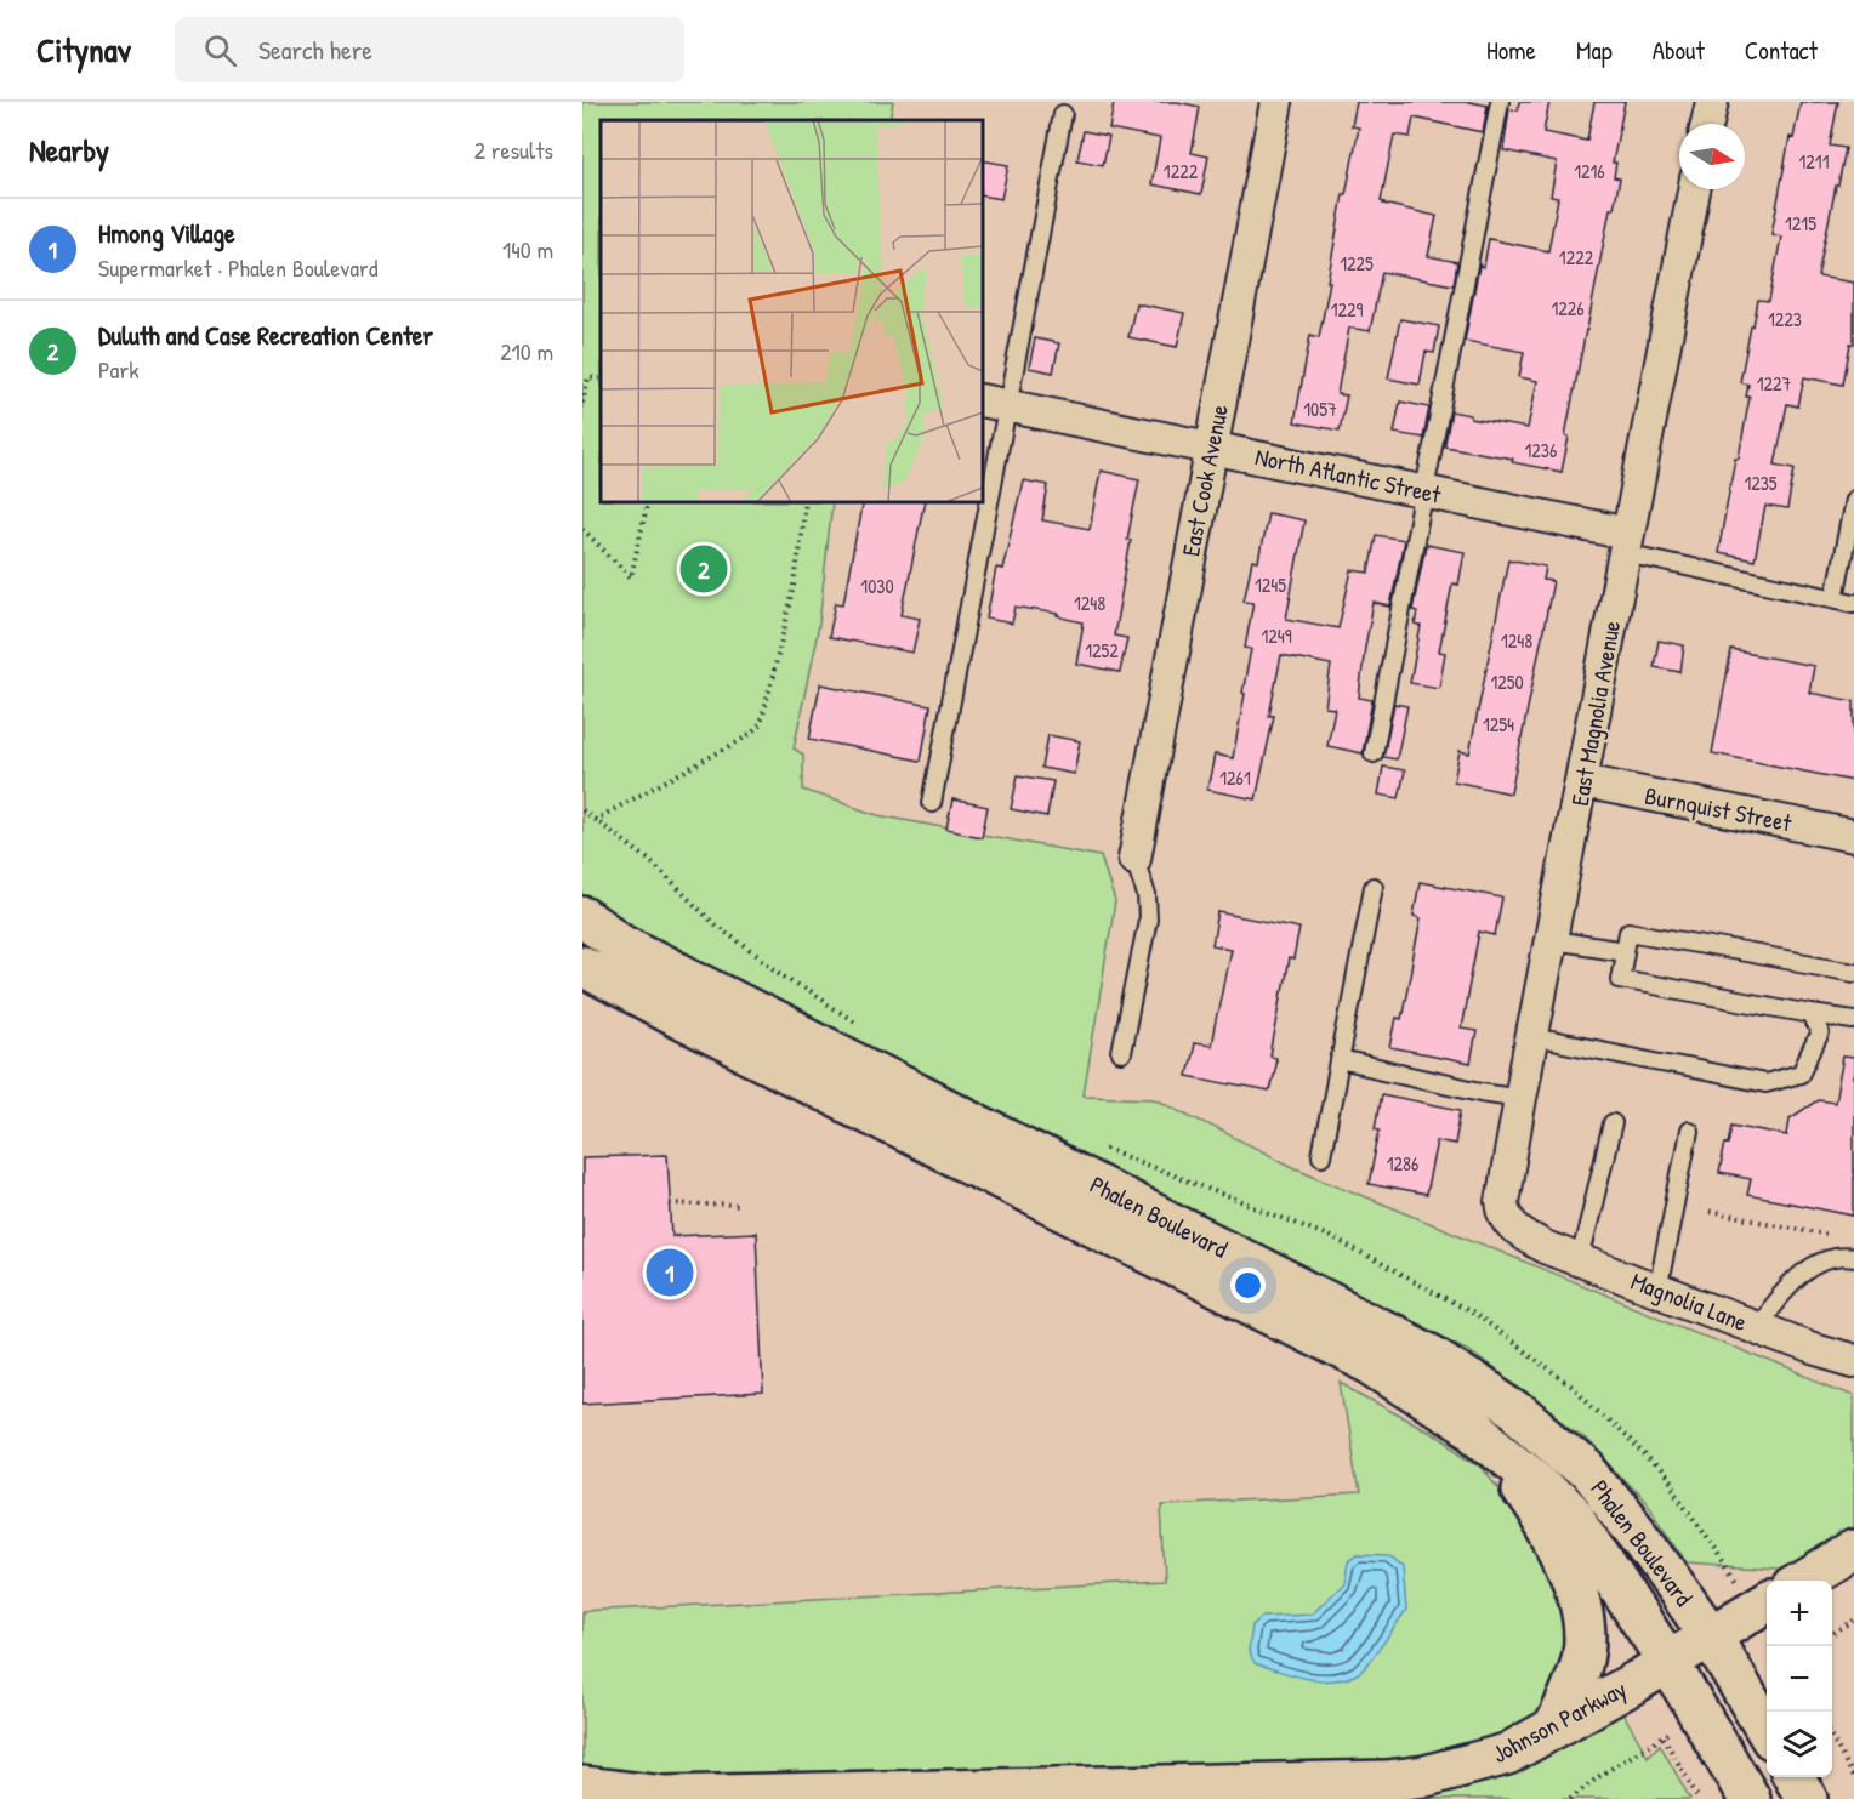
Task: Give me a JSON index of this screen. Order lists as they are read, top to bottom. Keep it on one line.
{"streets":{"main road":["Phalen Boulevard","Johnson Parkway"],"street":["North Atlantic Street","East Cook Avenue","East Magnolia Avenue","Burnquist Street","Magnolia Lane"]},"crossings":[["North Atlantic Street","East Cook Avenue"],["North Atlantic Street","East Magnolia Avenue"],["East Magnolia Avenue","Burnquist Street"],["East Magnolia Avenue","Magnolia Lane"],["Phalen Boulevard","Johnson Parkway"]],"house_numbers":["1211","1222","1216","1215","1222","1225","1226","1229","1223","1227","1057","1236","1235","1245","1030","1248","1249","1248","1252","1250","1254","1261","1286"],"north":"right","page":{"header":"Citynav","search":"Search here","nav":["Home","Map","About","Contact"],"heading":["Nearby","2 results"],"list":[{"mark":"1","name":"Hmong Village","note":"Supermarket · Phalen Boulevard","value":"140 m"},{"mark":"2","name":"Duluth and Case Recreation Center","note":"Park","value":"210 m"}],"pins":["2","1"],"map_buttons":["+","−"]}}
